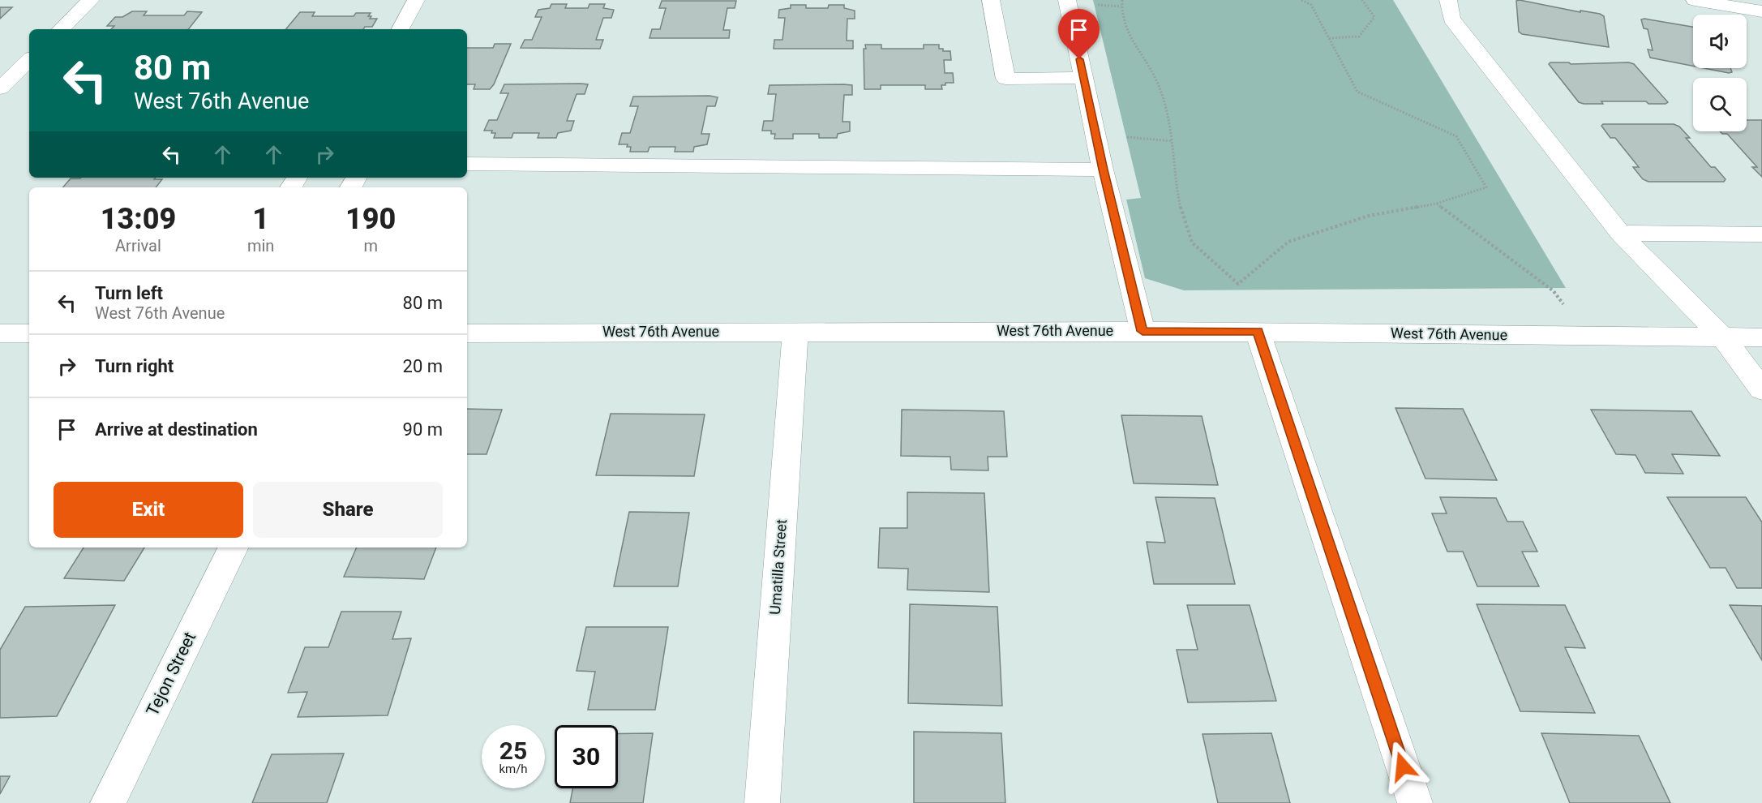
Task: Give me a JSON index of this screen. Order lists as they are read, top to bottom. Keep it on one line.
{"streets":{"street":["West 76th Avenue","Umatilla Street","Tejon Street"]},"crossings":[["West 76th Avenue","Umatilla Street"]],"page":{"turn":["80 m","West 76th Avenue"],"eta":["13:09","Arrival","1","min","190","m"],"list":[{"name":"Turn left","note":"West 76th Avenue","value":"80 m"},{"name":"Turn right","value":"20 m"},{"name":"Arrive at destination","value":"90 m"}],"buttons":["Exit","Share"],"speed":"25 km/h","limit":"30"}}
